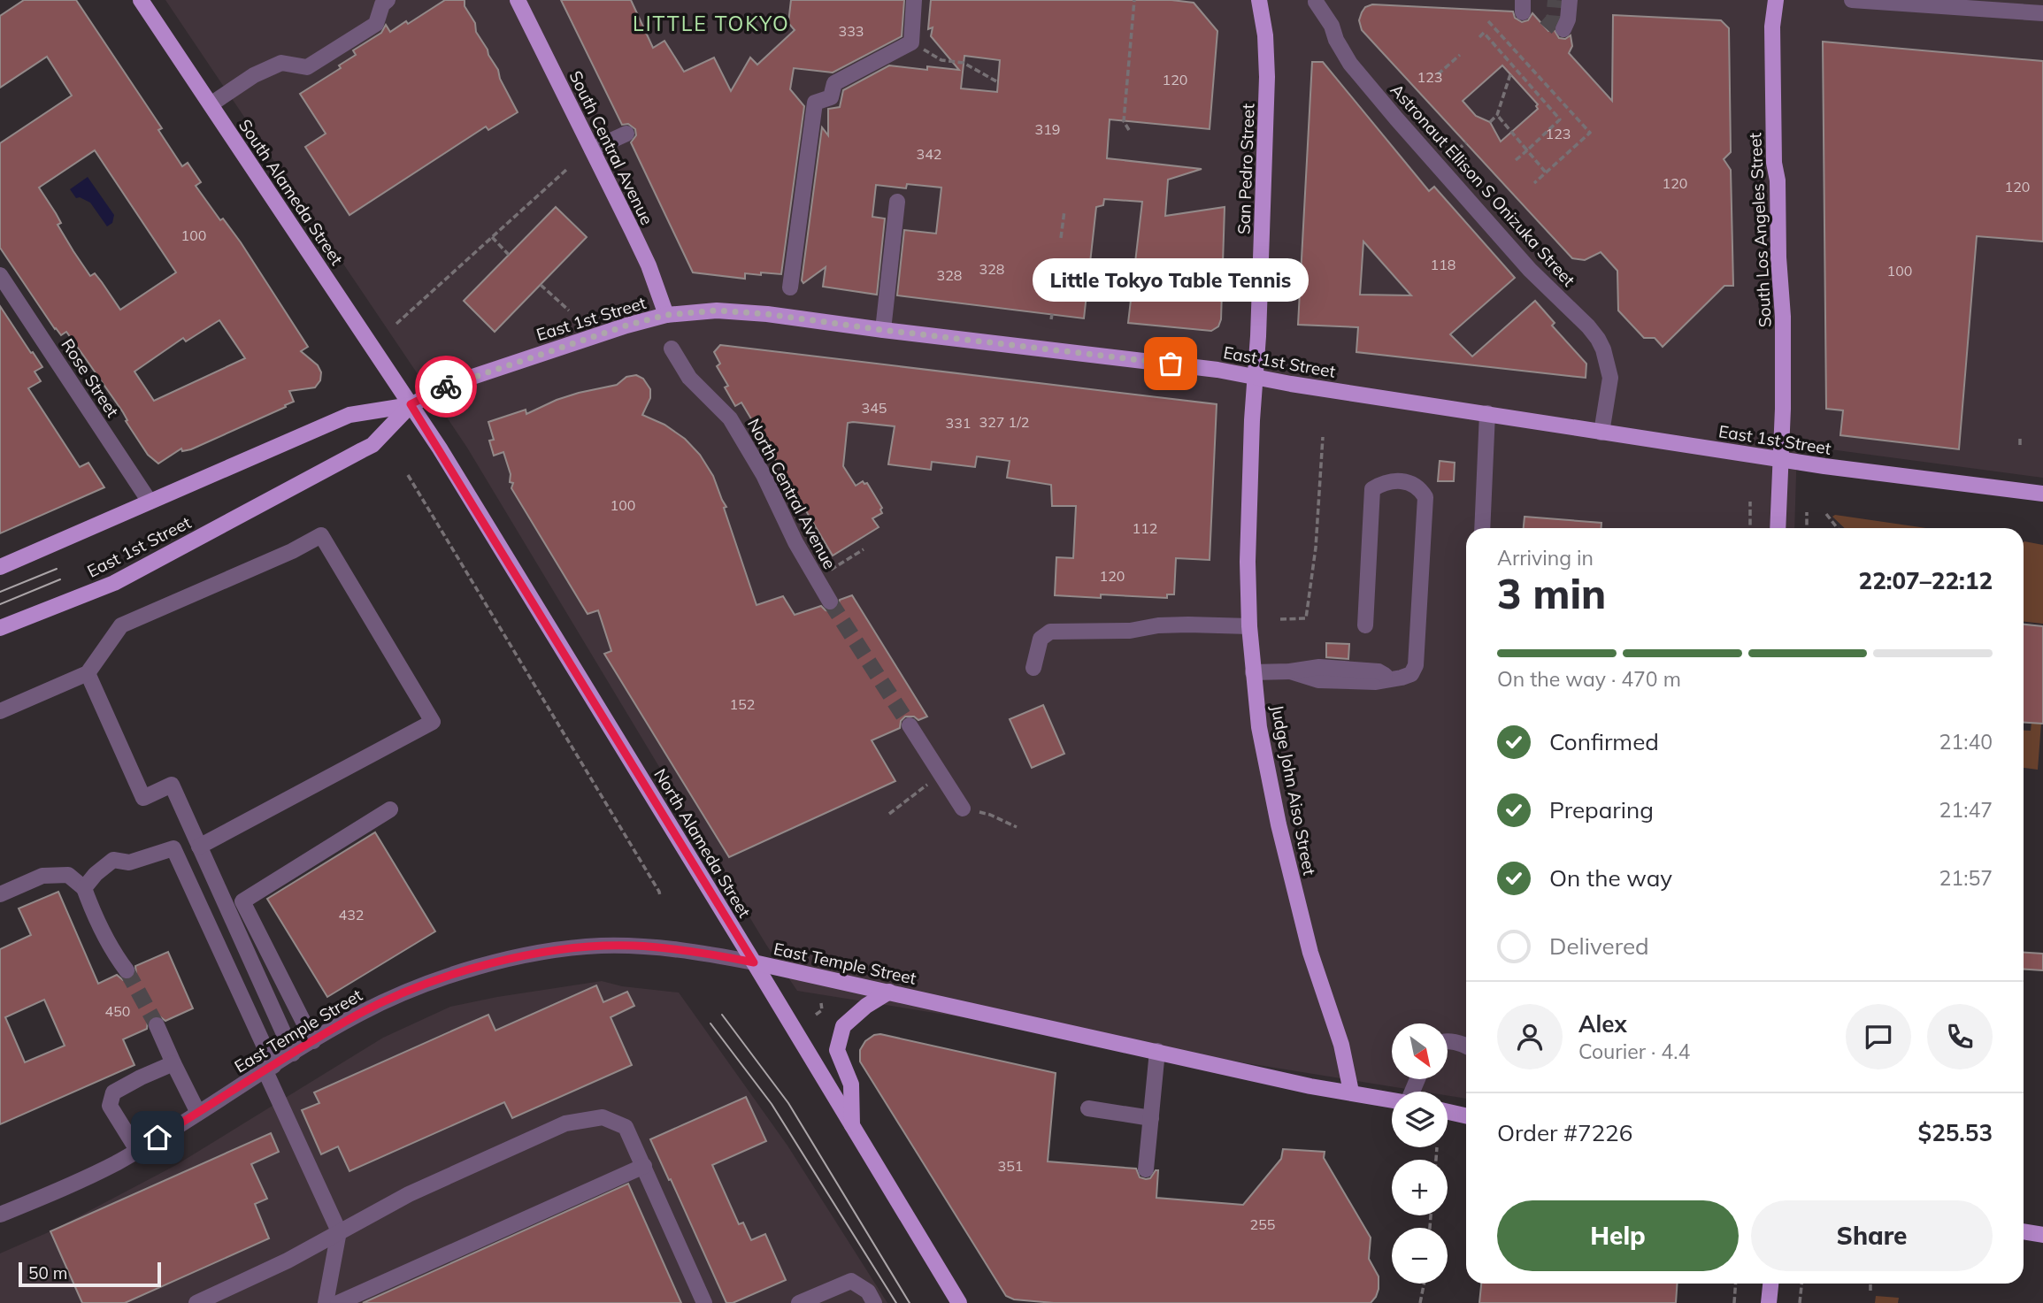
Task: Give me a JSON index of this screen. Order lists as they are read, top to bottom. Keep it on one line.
{"streets":{"main road":["South Central Avenue","San Pedro Street","South Alameda Street","South Los Angeles Street","East 1st Street","Judge John Aiso Street","North Alameda Street","East Temple Street"],"street":["Astronaut Ellison S Onizuka Street","Rose Street","North Central Avenue"]},"crossings":[["South Central Avenue","East 1st Street"],["San Pedro Street","East 1st Street"],["San Pedro Street","Judge John Aiso Street"],["Astronaut Ellison S Onizuka Street","East 1st Street"],["South Alameda Street","East 1st Street"],["South Alameda Street","North Alameda Street"],["South Los Angeles Street","East 1st Street"],["East 1st Street","Rose Street"],["East 1st Street","Judge John Aiso Street"],["East 1st Street","North Alameda Street"],["Judge John Aiso Street","East Temple Street"],["North Alameda Street","East Temple Street"]],"districts":["LITTLE TOKYO"],"places":["Little Tokyo Table Tennis"],"house_numbers":["333","123","120","319","123","342","120","120","100","118","328","100","328","345","327 1/2","331","100","112","120","152","432","450","351","255"],"scale_bar":"50 m","north":"bottom right","page":{"bubble":"Little Tokyo Table Tennis","heading":["3 min","Arriving in","22:07–22:12"],"panel":["Alex","Courier · 4.4","Order #7226","$25.53"],"bar":"On the way · 470 m","list":[["Confirmed","21:40"],["Preparing","21:47"],["On the way","21:57"],"Delivered"],"map_buttons":["+","−"],"buttons":["Help","Share"],"scale":"50 m"}}
